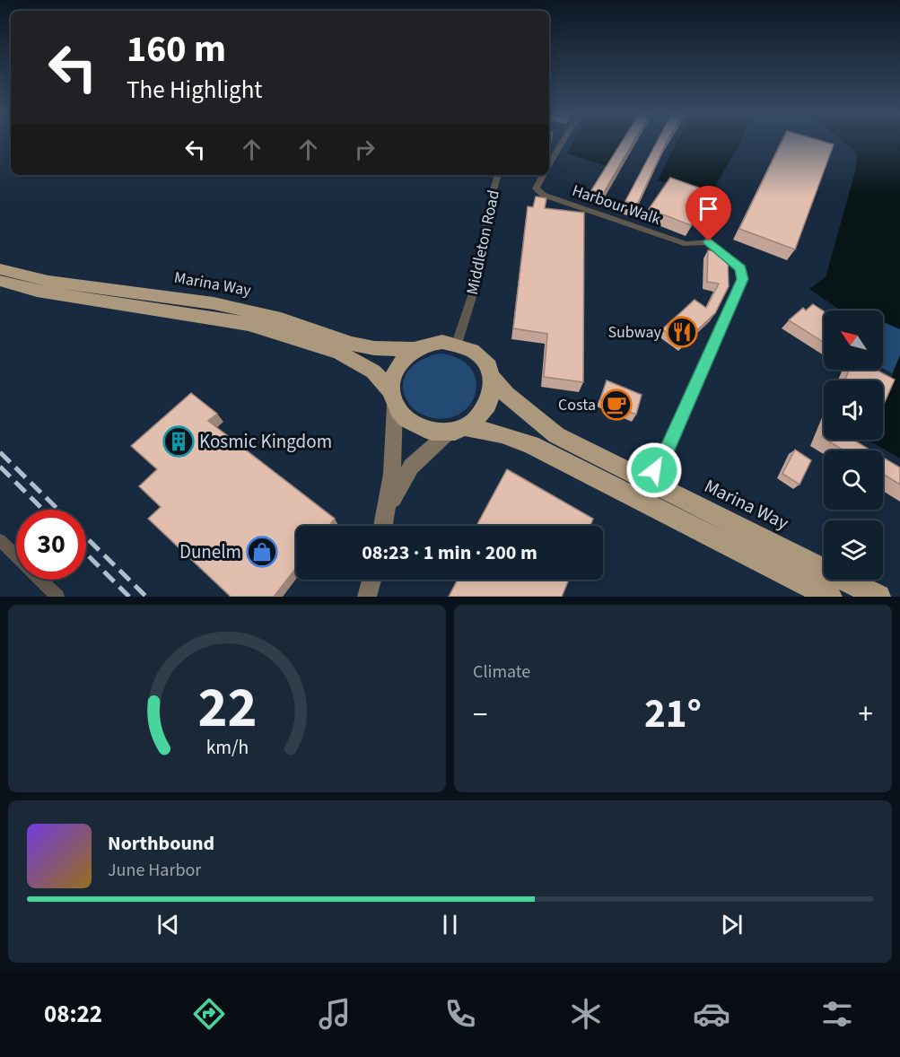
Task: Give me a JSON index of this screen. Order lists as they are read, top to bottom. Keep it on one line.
{"streets":{"highway":["Marina Way"],"street":["Harbour Walk","Middleton Road"]},"crossings":[["Harbour Walk","Marina Way"],["Middleton Road","Marina Way"]],"places":{"restaurant":["Subway"],"cafe":["Costa"],"building":["Kosmic Kingdom"],"shop":["Dunelm"]},"north":"top left","page":{"turn":["160 m","The Highlight"],"limit":"30","trip":"08:23 · 1 min · 200 m","tile":"Climate","heat":["−","21°","+"],"song":["Northbound","June Harbor"],"tabs":"08:22","gauge":["22","km/h"]}}
